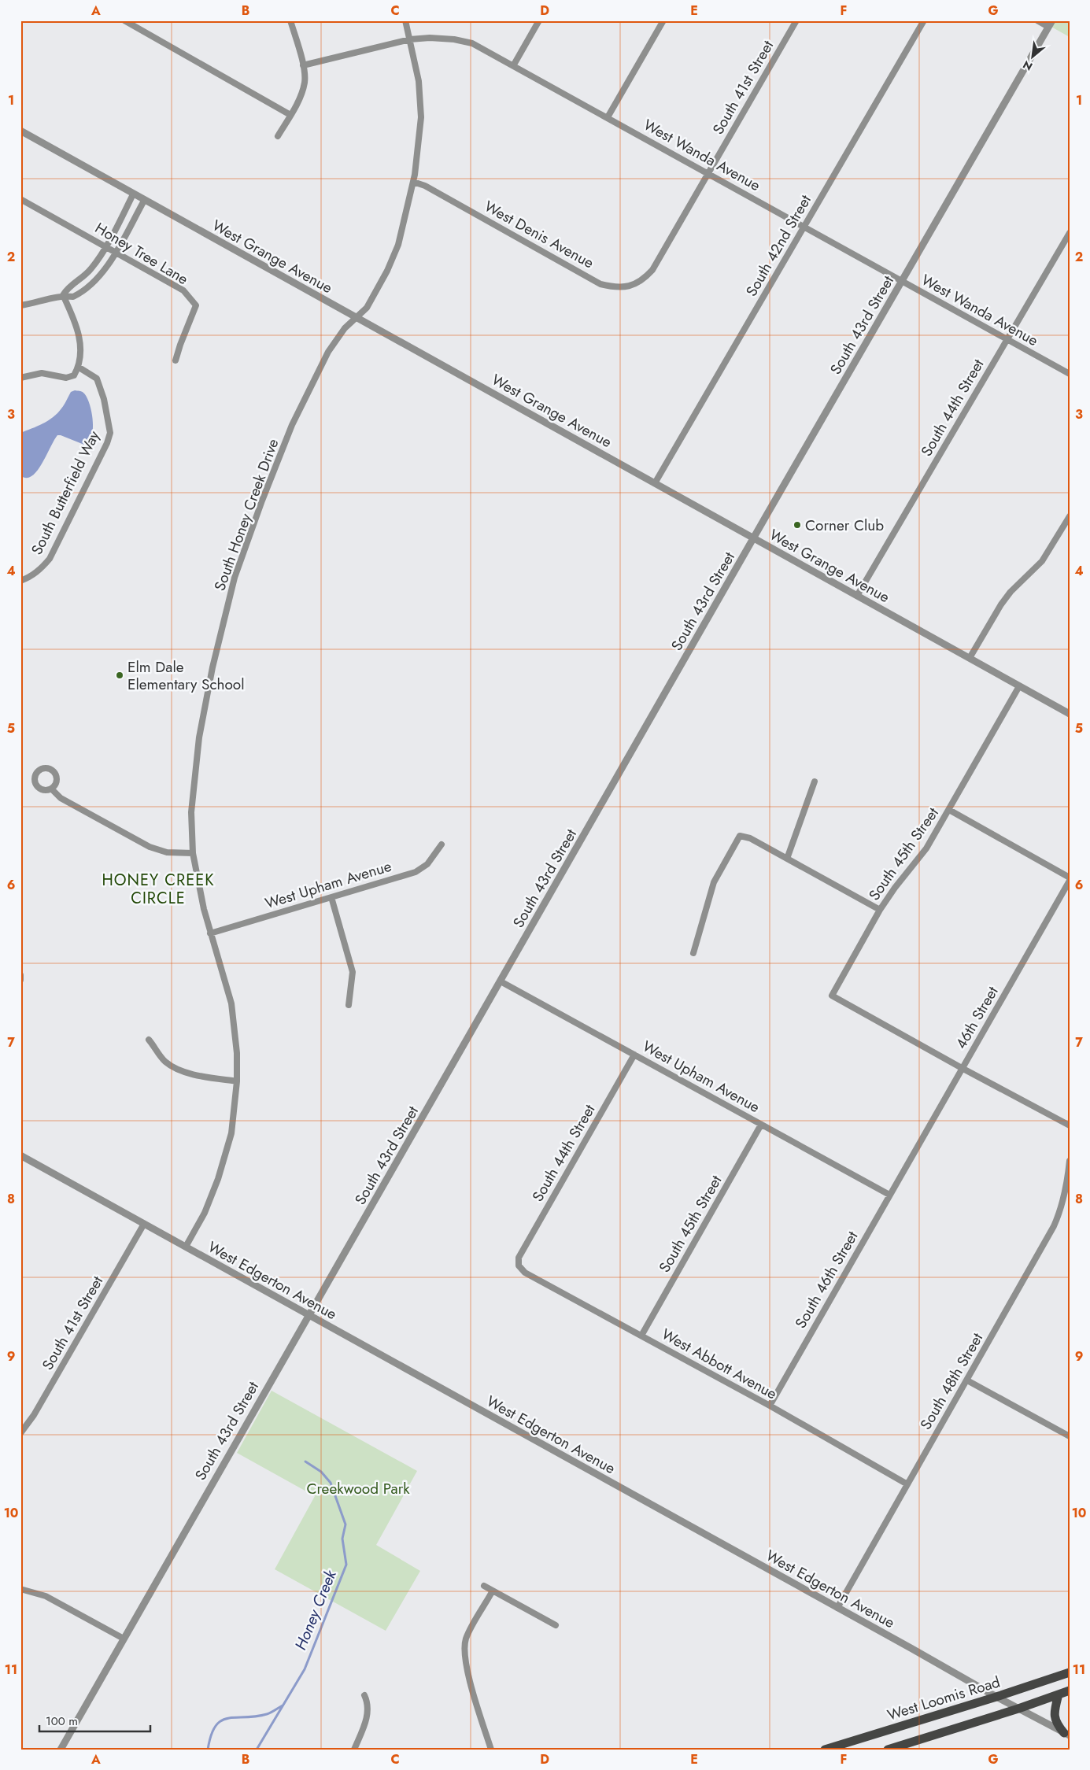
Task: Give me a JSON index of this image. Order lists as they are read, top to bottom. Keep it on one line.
{"streets":{"main road":["West Loomis Road"],"street":["South 41st Street","West Wanda Avenue","West Denis Avenue","South 42nd Street","Honey Tree Lane","West Grange Avenue","South 43rd Street","South 44th Street","South Butterfield Way","South Honey Creek Drive","South 45th Street","West Upham Avenue","46th Street","South 46th Street","West Edgerton Avenue","West Abbott Avenue","South 48th Street"]},"crossings":[["South 41st Street","West Wanda Avenue"],["South 41st Street","West Denis Avenue"],["South 41st Street","West Edgerton Avenue"],["West Wanda Avenue","South 42nd Street"],["West Wanda Avenue","South 43rd Street"],["West Wanda Avenue","South 44th Street"],["West Wanda Avenue","South Honey Creek Drive"],["West Denis Avenue","South Honey Creek Drive"],["South 42nd Street","West Grange Avenue"],["West Grange Avenue","South 43rd Street"],["West Grange Avenue","South 44th Street"],["West Grange Avenue","South Honey Creek Drive"],["West Grange Avenue","South 45th Street"],["South 43rd Street","West Upham Avenue"],["South 43rd Street","West Edgerton Avenue"],["South 44th Street","West Upham Avenue"],["South 44th Street","West Abbott Avenue"],["South Honey Creek Drive","West Upham Avenue"],["South Honey Creek Drive","West Edgerton Avenue"],["South 45th Street","West Upham Avenue"],["South 45th Street","46th Street"],["South 45th Street","West Abbott Avenue"],["West Upham Avenue","South 46th Street"],["46th Street","South 46th Street"],["South 46th Street","West Abbott Avenue"],["West Edgerton Avenue","South 48th Street"],["West Edgerton Avenue","West Loomis Road"],["West Abbott Avenue","South 48th Street"]],"districts":["HONEY CREEK CIRCLE"],"water":["Honey Creek"],"parks":["Creekwood Park"],"places":["Corner Club","Elm Dale Elementary School"],"scale_bar":"100 m","north":"bottom left","grid":{"columns":["A","B","C","D","E","F","G"],"rows":["1","2","3","4","5","6","7","8","9","10","11"]}}
